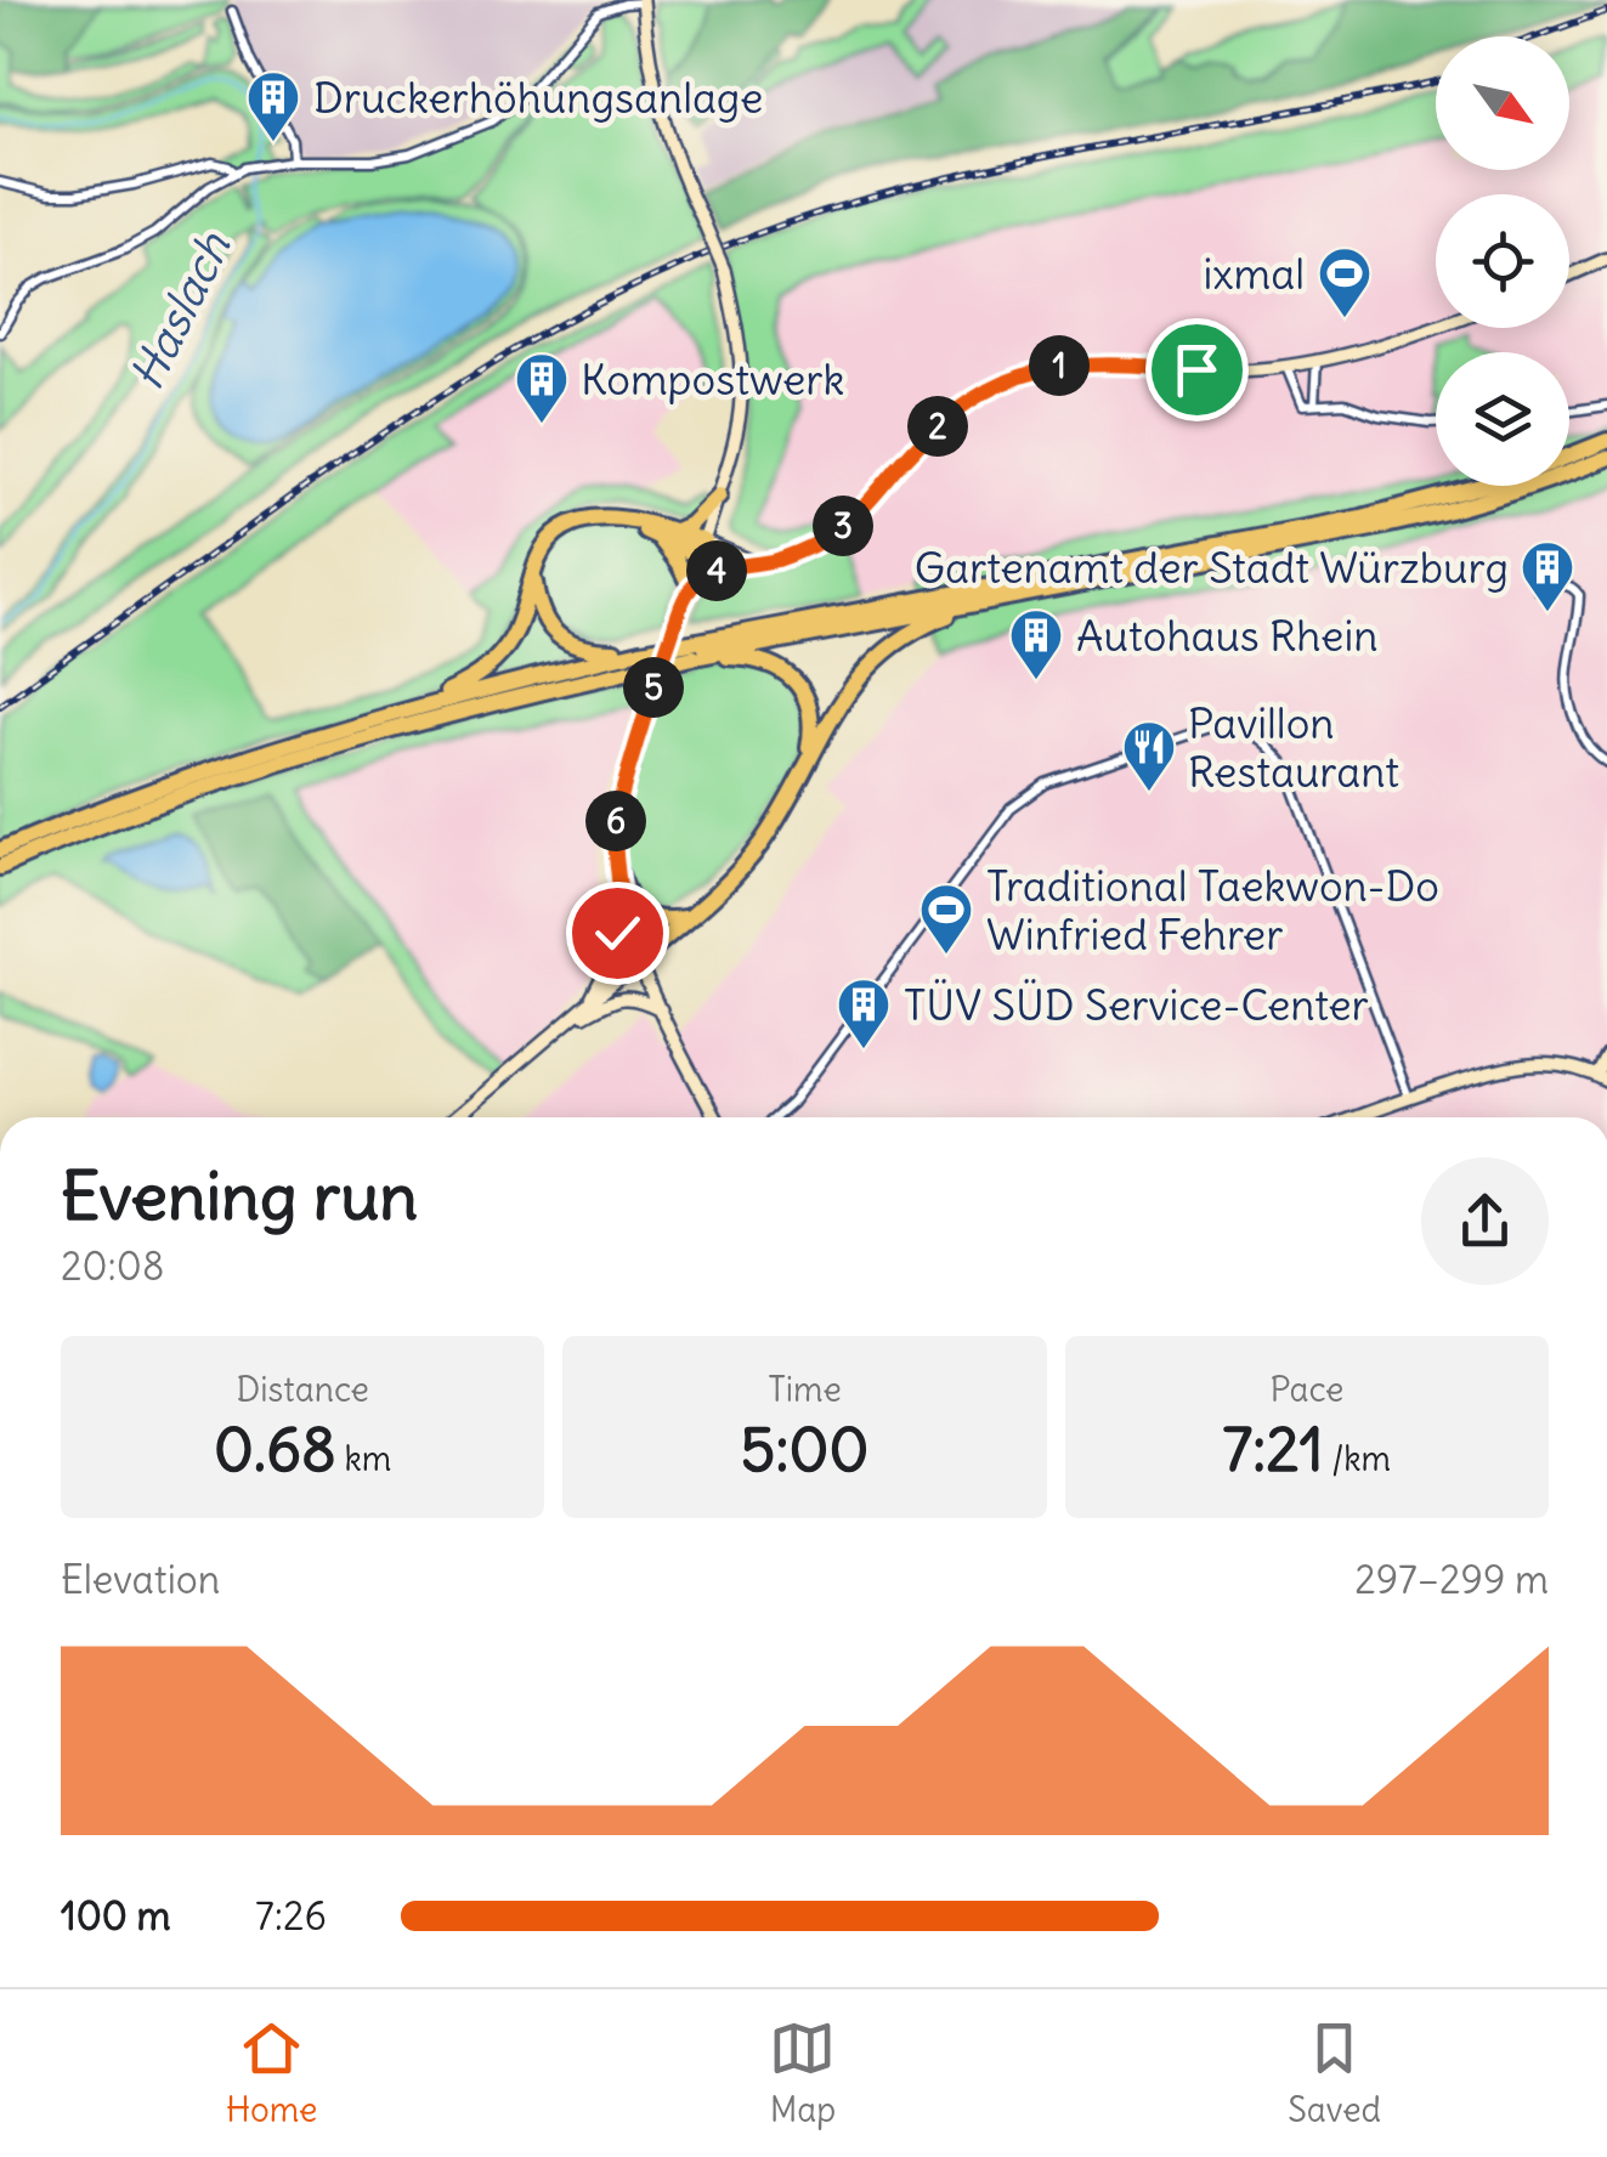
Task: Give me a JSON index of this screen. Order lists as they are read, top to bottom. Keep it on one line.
{"water":["Haslach"],"places":{"building":["Druckerhöhungsanlage","Kompostwerk","Gartenamt der Stadt Würzburg","Autohaus Rhein","TÜV SÜD Service-Center"],"sports":["ixmal","Traditional Taekwon-Do Winfried Fehrer"],"restaurant":["Pavillon Restaurant"]},"north":"bottom right","page":{"pins":["1","2","3","4","5","6"],"heading":["Evening run","20:08"],"stats":[["Distance","0.68 km"],["Time","5:00"],["Pace","7:21 /km"]],"chart":["Elevation","297–299 m"],"list":[{"name":"100 m","note":"7:26"}],"tabs":["Home","Map","Saved"]}}
